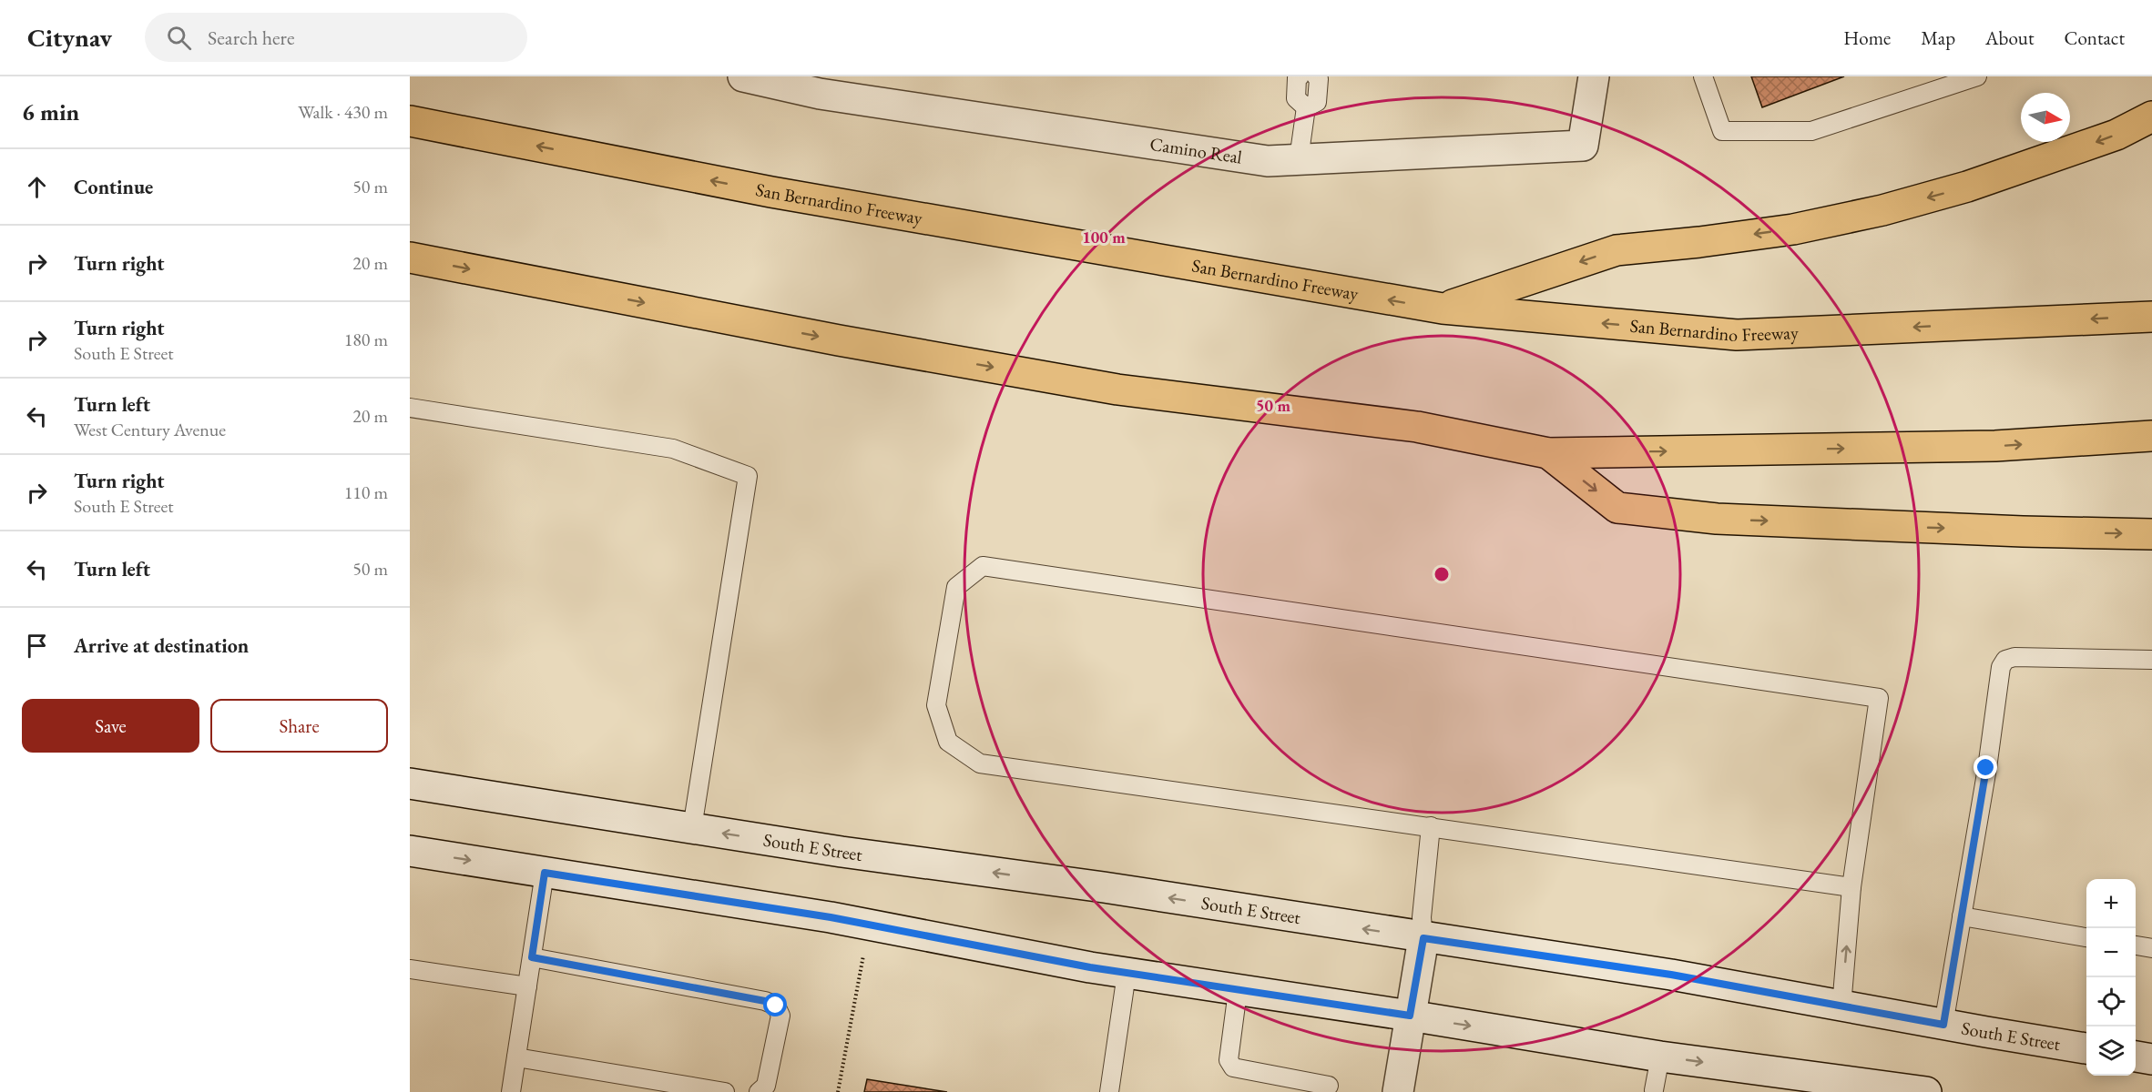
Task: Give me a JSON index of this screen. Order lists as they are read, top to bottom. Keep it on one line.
{"streets":{"highway":["San Bernardino Freeway"],"main road":["Camino Real","South E Street"]},"north":"right","page":{"header":"Citynav","search":"Search here","nav":["Home","Map","About","Contact"],"heading":["6 min","Walk · 430 m"],"list":[["Continue","50 m"],["Turn right","20 m"],["Turn right","South E Street","180 m"],["Turn left","West Century Avenue","20 m"],["Turn right","South E Street","110 m"],["Turn left","50 m"],"Arrive at destination"],"buttons":["Save","Share"],"map_buttons":["+","−"]},"rings":["100 m","50 m"]}
